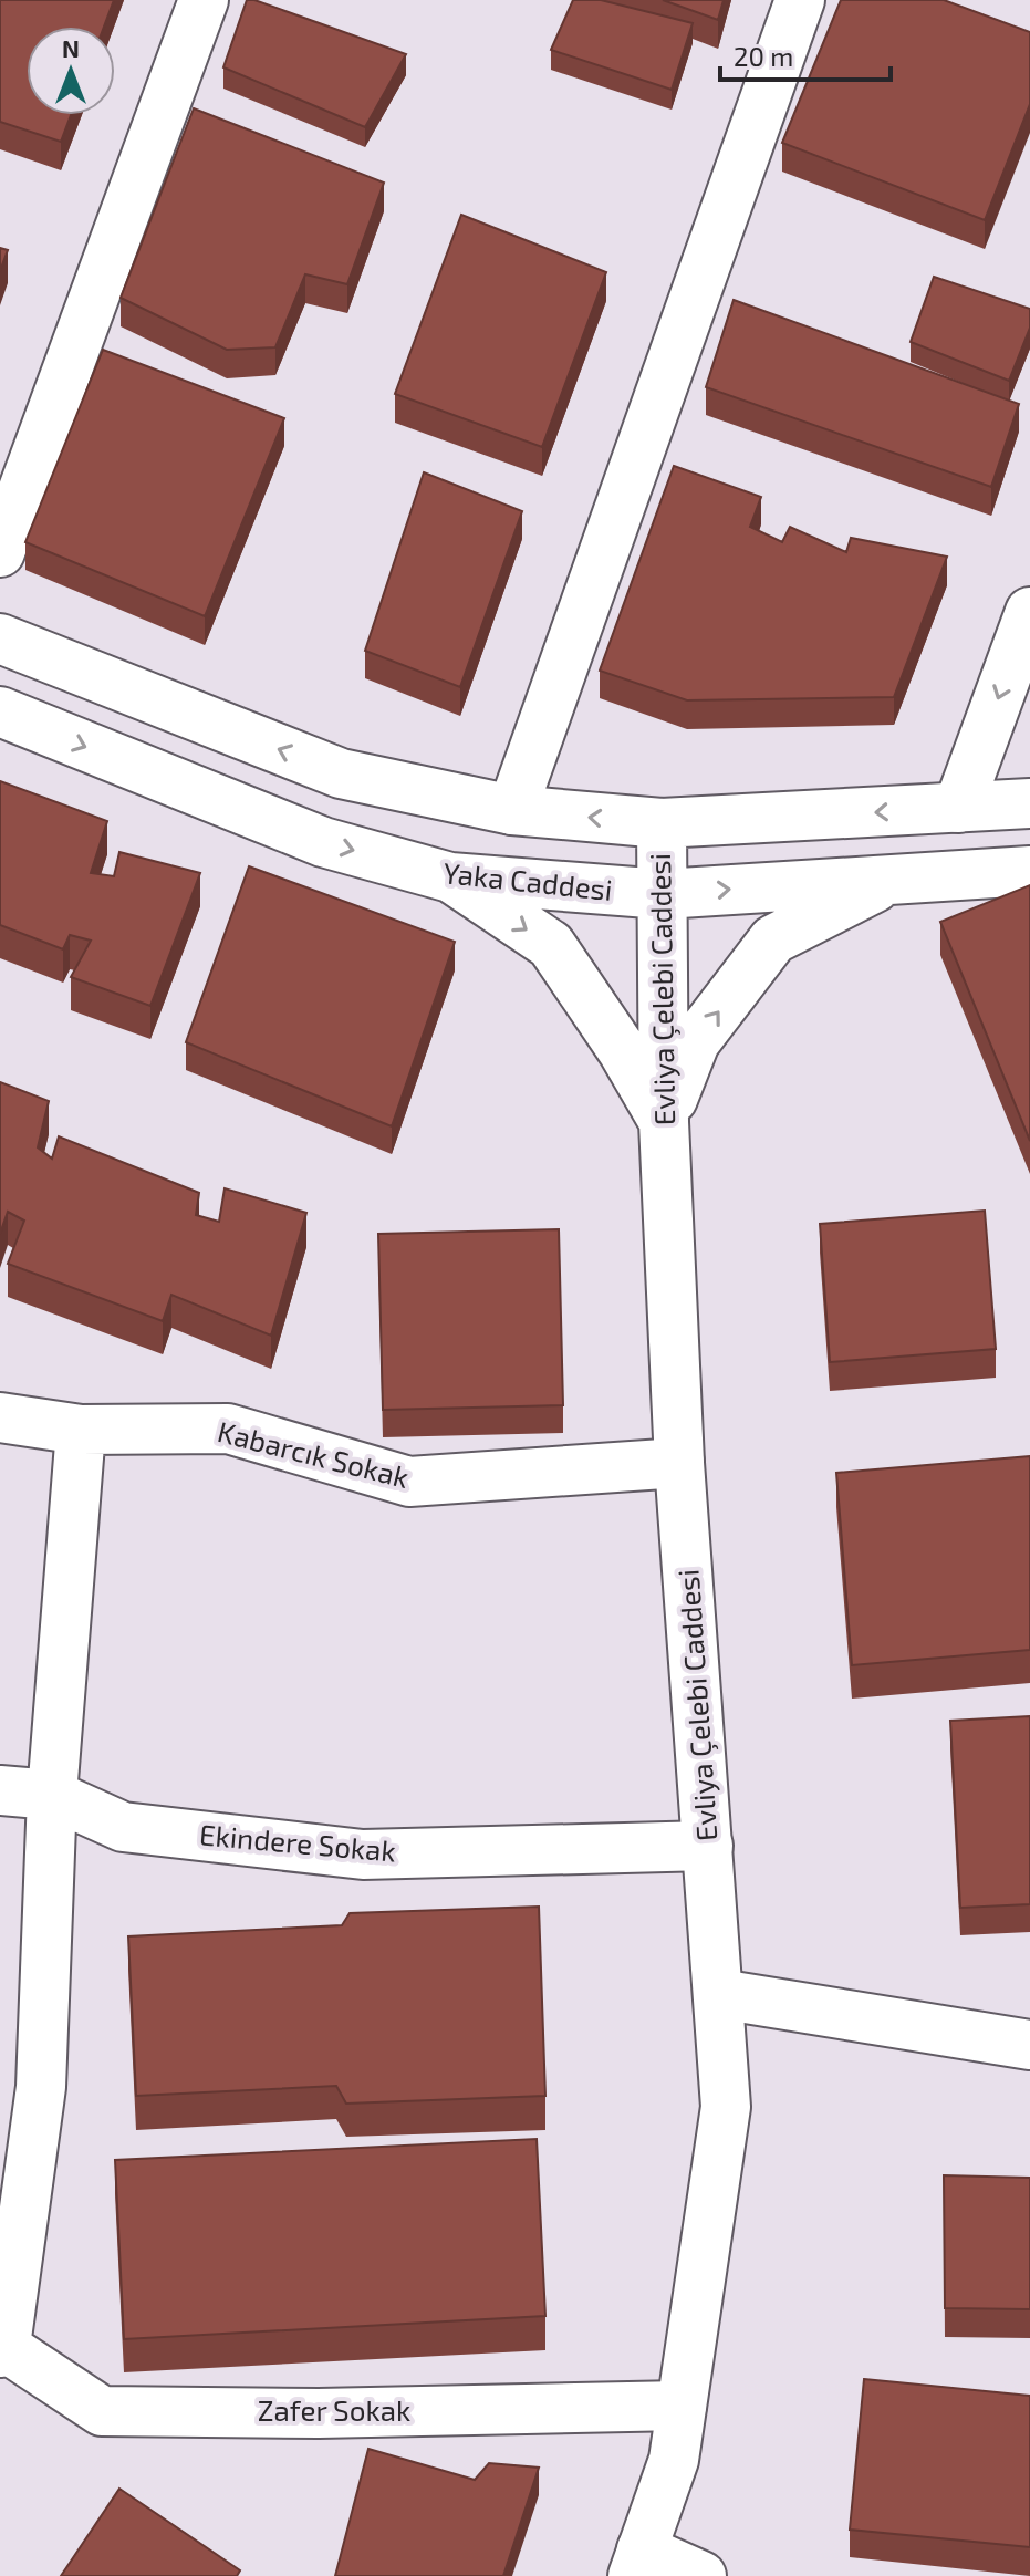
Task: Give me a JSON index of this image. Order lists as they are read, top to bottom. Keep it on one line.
{"streets":{"street":["Yaka Caddesi","Evliya Çelebi Caddesi","Kabarcık Sokak","Ekindere Sokak","Zafer Sokak"]},"crossings":[["Yaka Caddesi","Evliya Çelebi Caddesi"],["Evliya Çelebi Caddesi","Kabarcık Sokak"],["Evliya Çelebi Caddesi","Ekindere Sokak"],["Evliya Çelebi Caddesi","Zafer Sokak"]],"scale_bar":"20 m","north":"top"}
